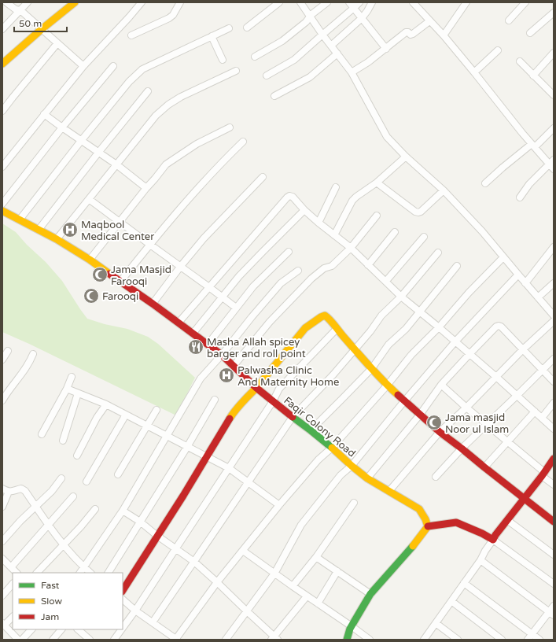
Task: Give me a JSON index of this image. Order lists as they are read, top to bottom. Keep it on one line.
{"streets":{"main road":["Faqir Colony Road"]},"places":{"hospital":["Maqbool Medical Center","Palwasha Clinic And Maternity Home"],"mosque":["Jama Masjid Farooqi","Farooqi","Jama masjid Noor ul Islam"],"restaurant":["Masha Allah spicey barger and roll point"]},"legend":["Fast","Slow","Jam"],"scale_bar":"50 m"}
